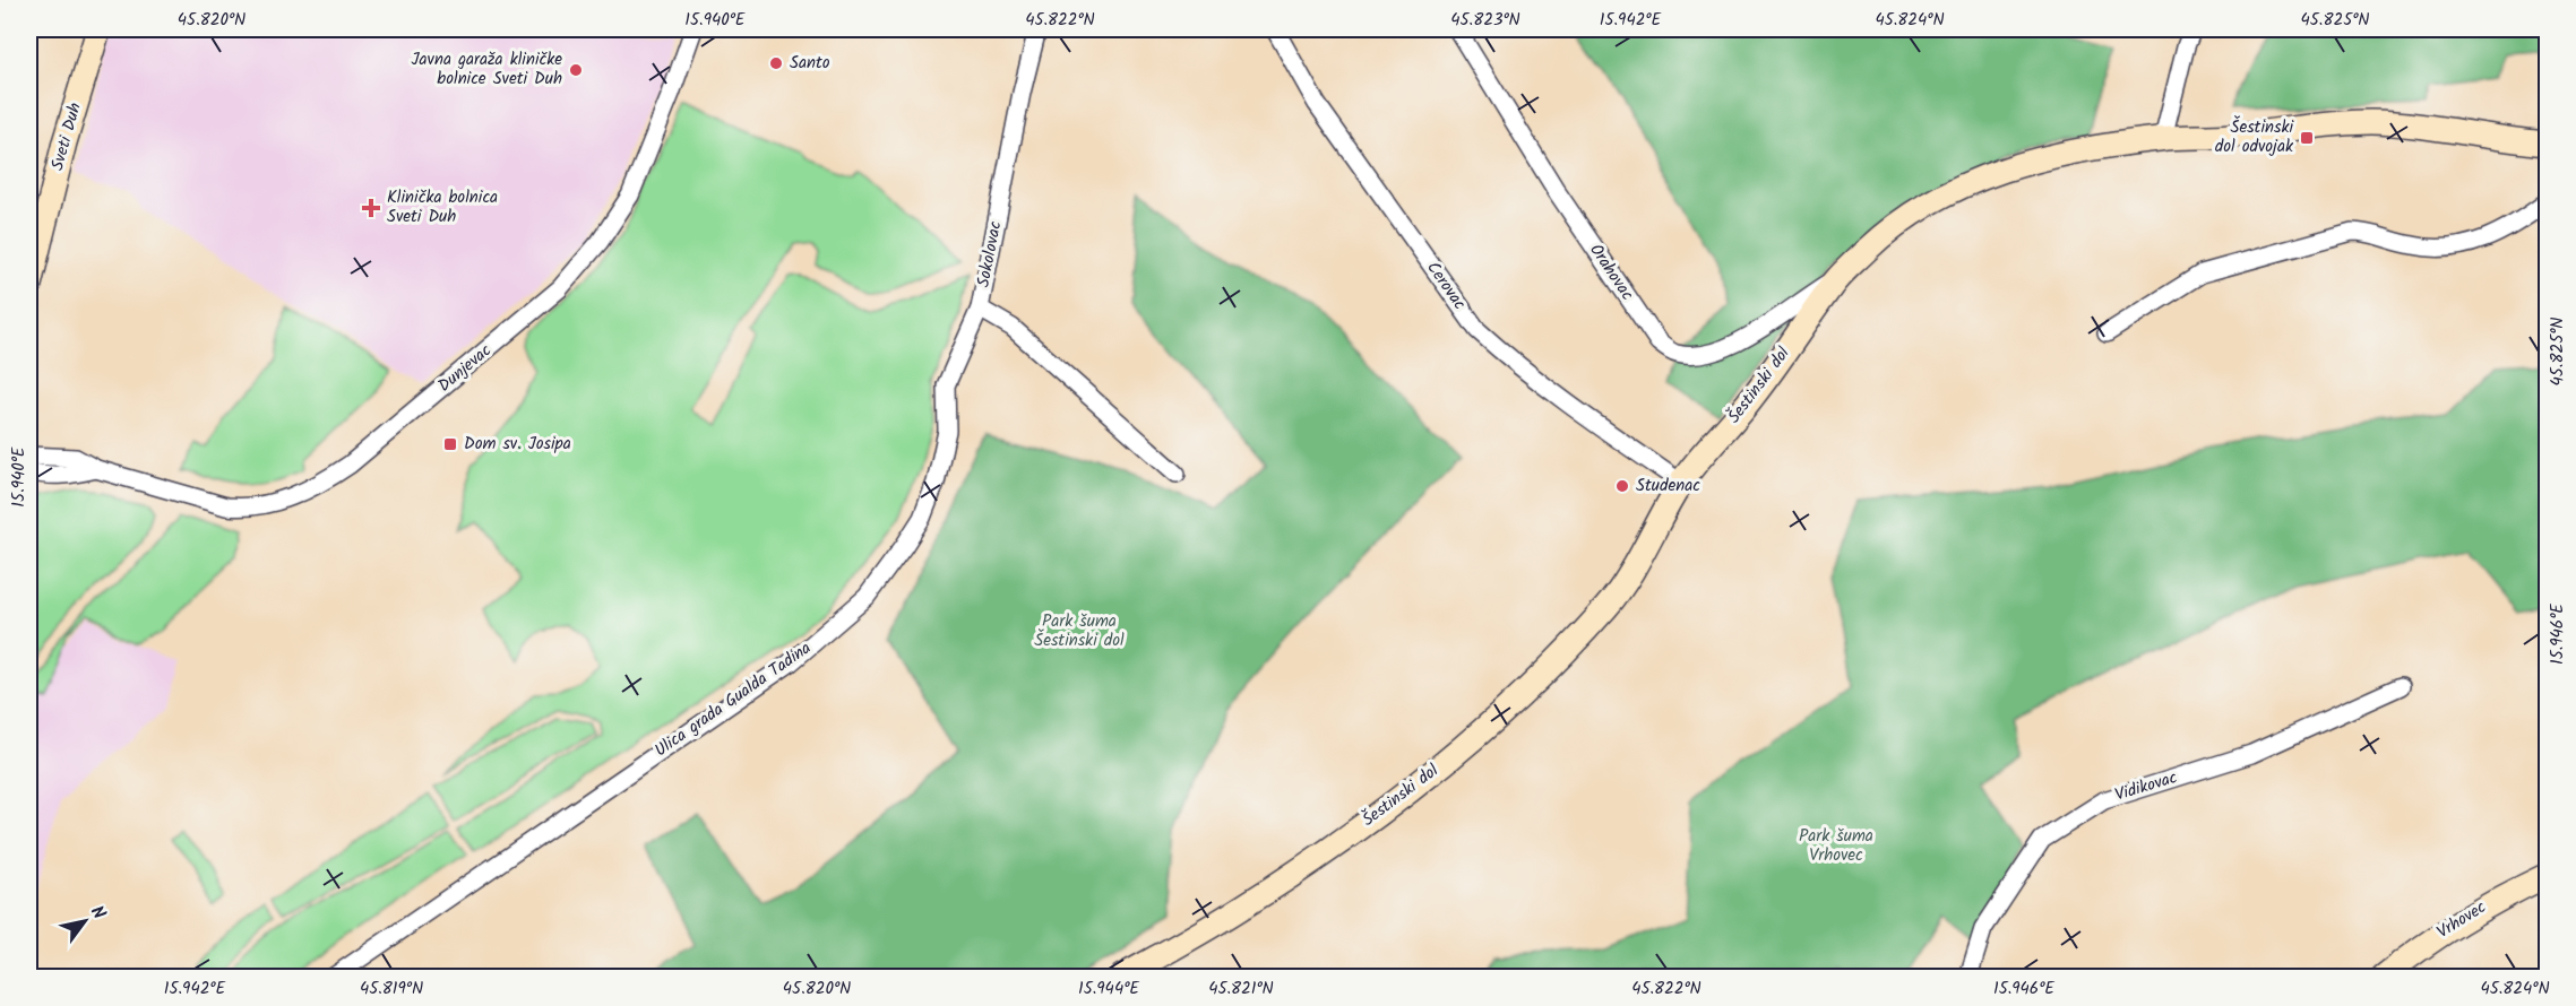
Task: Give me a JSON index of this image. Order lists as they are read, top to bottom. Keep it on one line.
{"streets":{"street":["Sveti Duh","Sokolovac","Orahovac","Cerovac","Dunjevac","Šestinski dol","Ulica grada Gualda Tadina","Vidikovac","Vrhovec"]},"crossings":[["Sokolovac","Ulica grada Gualda Tadina"],["Orahovac","Šestinski dol"],["Cerovac","Šestinski dol"]],"parks":["Park šuma Šestinski dol","Park šuma Vrhovec"],"places":{"other":["Santo","Javna garaža kliničke bolnice Sveti Duh","Studenac"],"transit":["Šestinski dol odvojak","Dom sv. Josipa"],"health":["Klinička bolnica Sveti Duh"]},"north":"top right","coordinates":["45.820°N","15.940°E","45.822°N","45.823°N","15.942°E","45.824°N","45.825°N","15.946°E","45.819°N","15.944°E","45.821°N"]}
